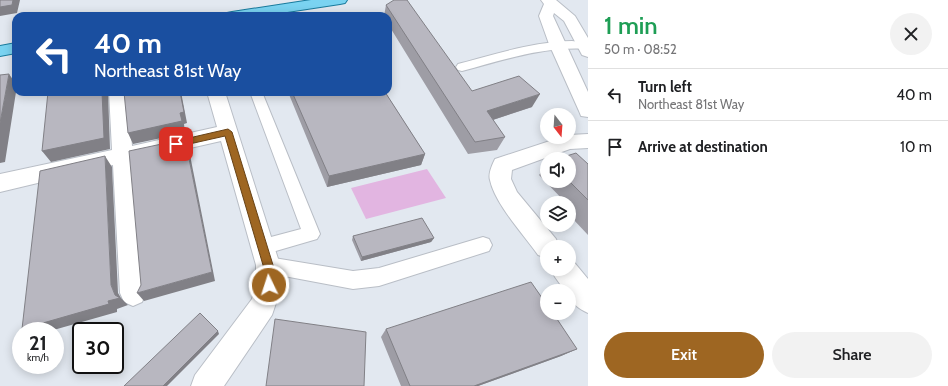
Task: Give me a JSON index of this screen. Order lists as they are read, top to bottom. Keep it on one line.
{"north":"bottom","page":{"heading":["1 min","50 m · 08:52"],"turn":["40 m","Northeast 81st Way"],"list":[{"name":"Turn left","note":"Northeast 81st Way","value":"40 m"},{"name":"Arrive at destination","value":"10 m"}],"map_buttons":["+","−"],"speed":"21 km/h","limit":"30","buttons":["Exit","Share"]}}
